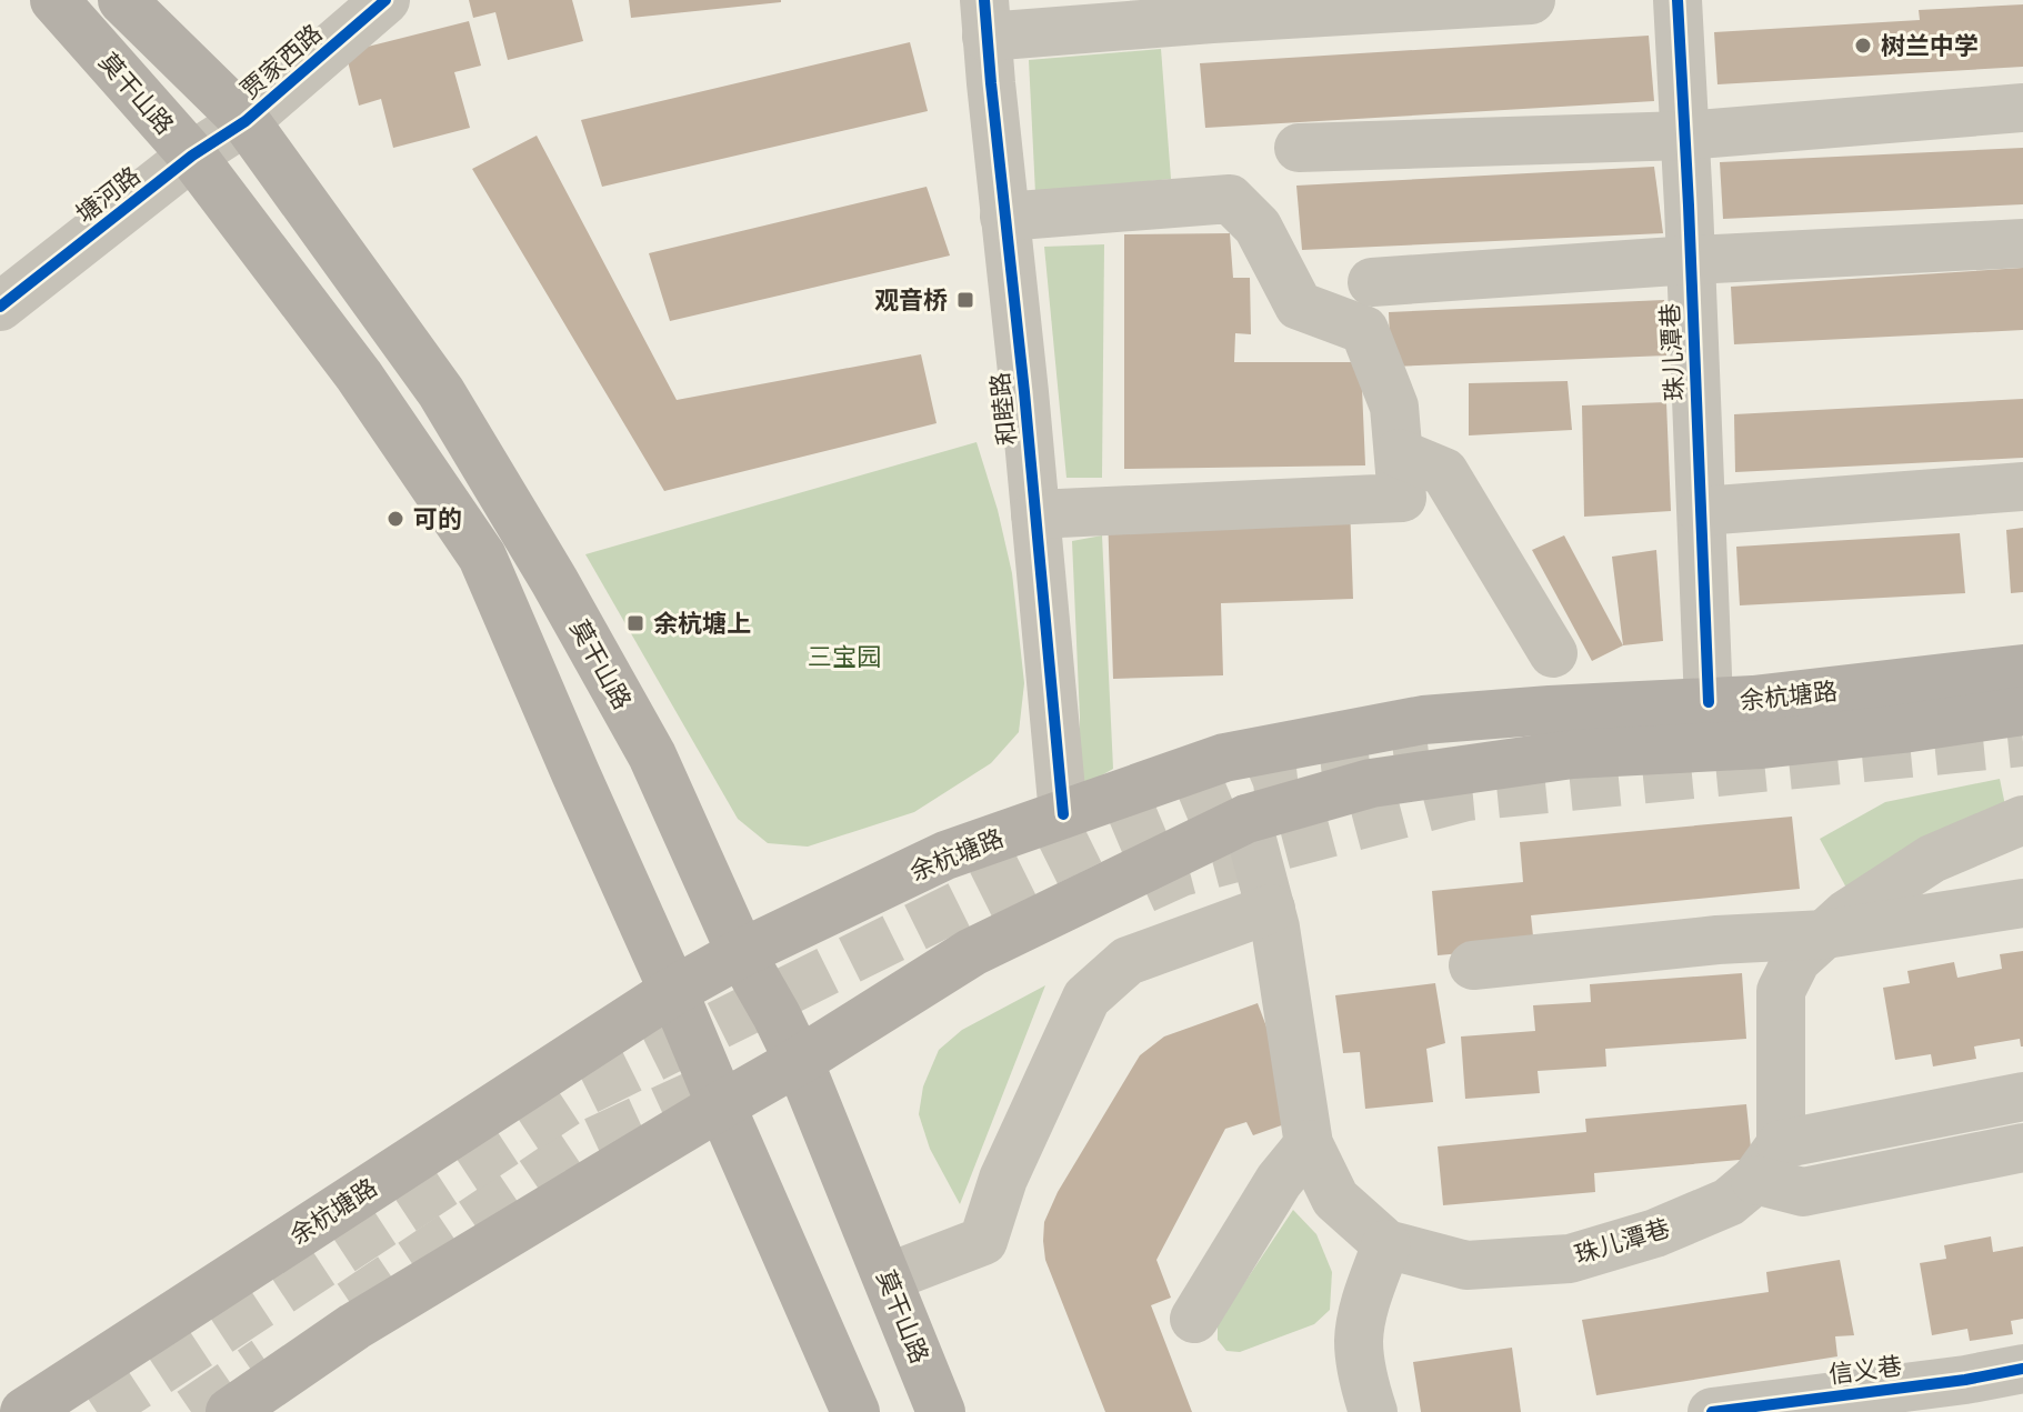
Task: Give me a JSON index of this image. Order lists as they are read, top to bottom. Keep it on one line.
{"streets":{"main road":["莫干山路","余杭塘路"],"street":["贾家西路","塘河路","珠儿潭巷","和睦路","信义巷"]},"crossings":[["贾家西路","莫干山路"],["贾家西路","塘河路"],["莫干山路","塘河路"],["莫干山路","余杭塘路"],["珠儿潭巷","余杭塘路"],["和睦路","余杭塘路"]],"parks":["三宝园"],"places":{"other":["树兰中学","可的"],"transit":["观音桥","余杭塘上"]}}
